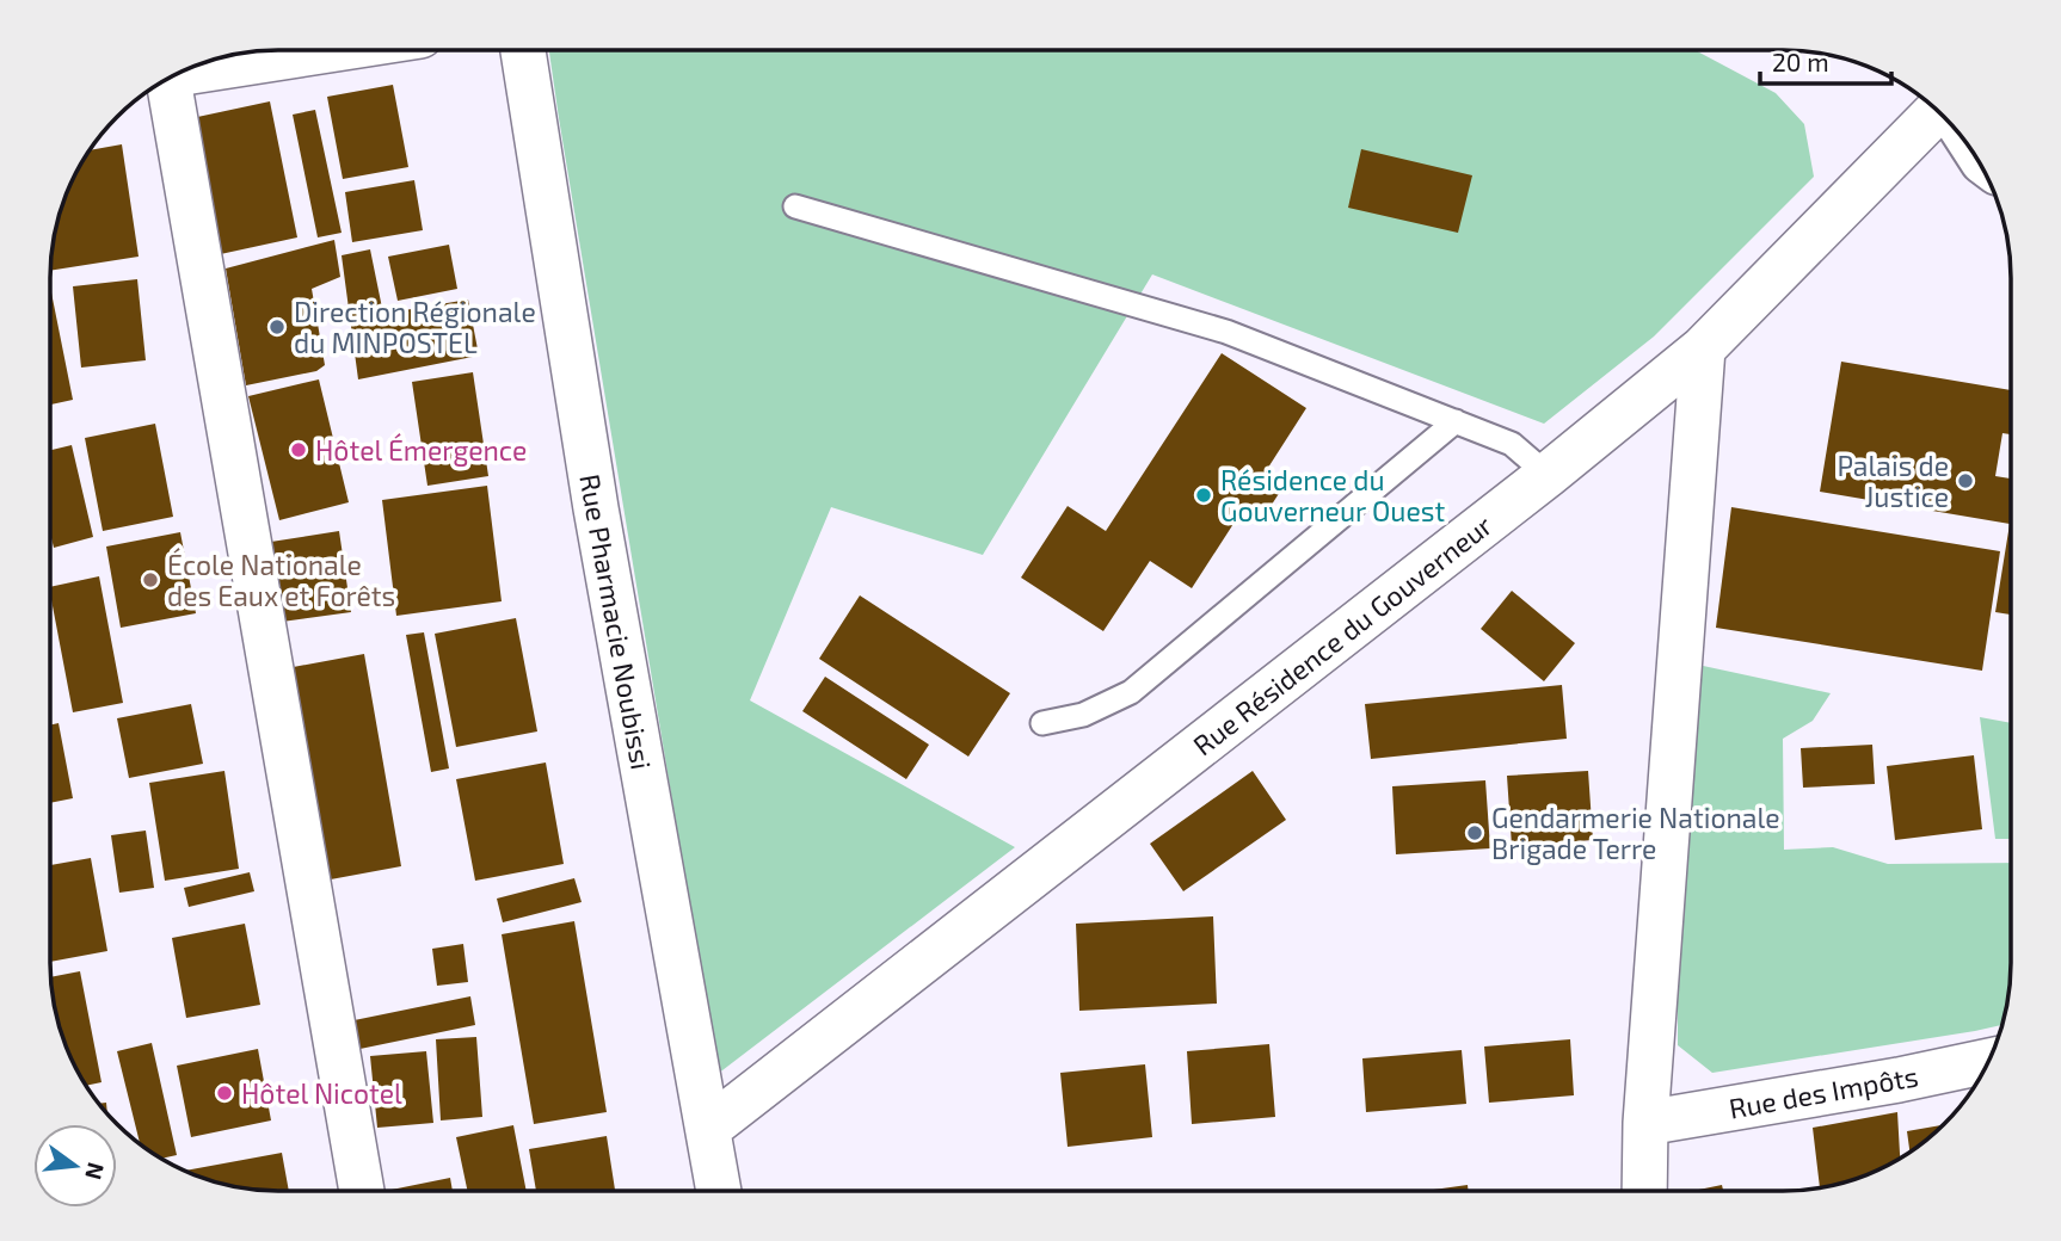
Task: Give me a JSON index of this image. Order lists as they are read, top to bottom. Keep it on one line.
{"streets":{"street":["Rue Pharmacie Noubissi","Rue Résidence du Gouverneur","Rue des Impôts"]},"crossings":[["Rue Pharmacie Noubissi","Rue Résidence du Gouverneur"]],"places":["Direction Régionale du MINPOSTEL","Hôtel Émergence","Palais de Justice","Résidence du Gouverneur Ouest","École Nationale des Eaux et Forêts","Gendarmerie Nationale Brigade Terre","Hôtel Nicotel"],"scale_bar":"20 m","north":"right"}
